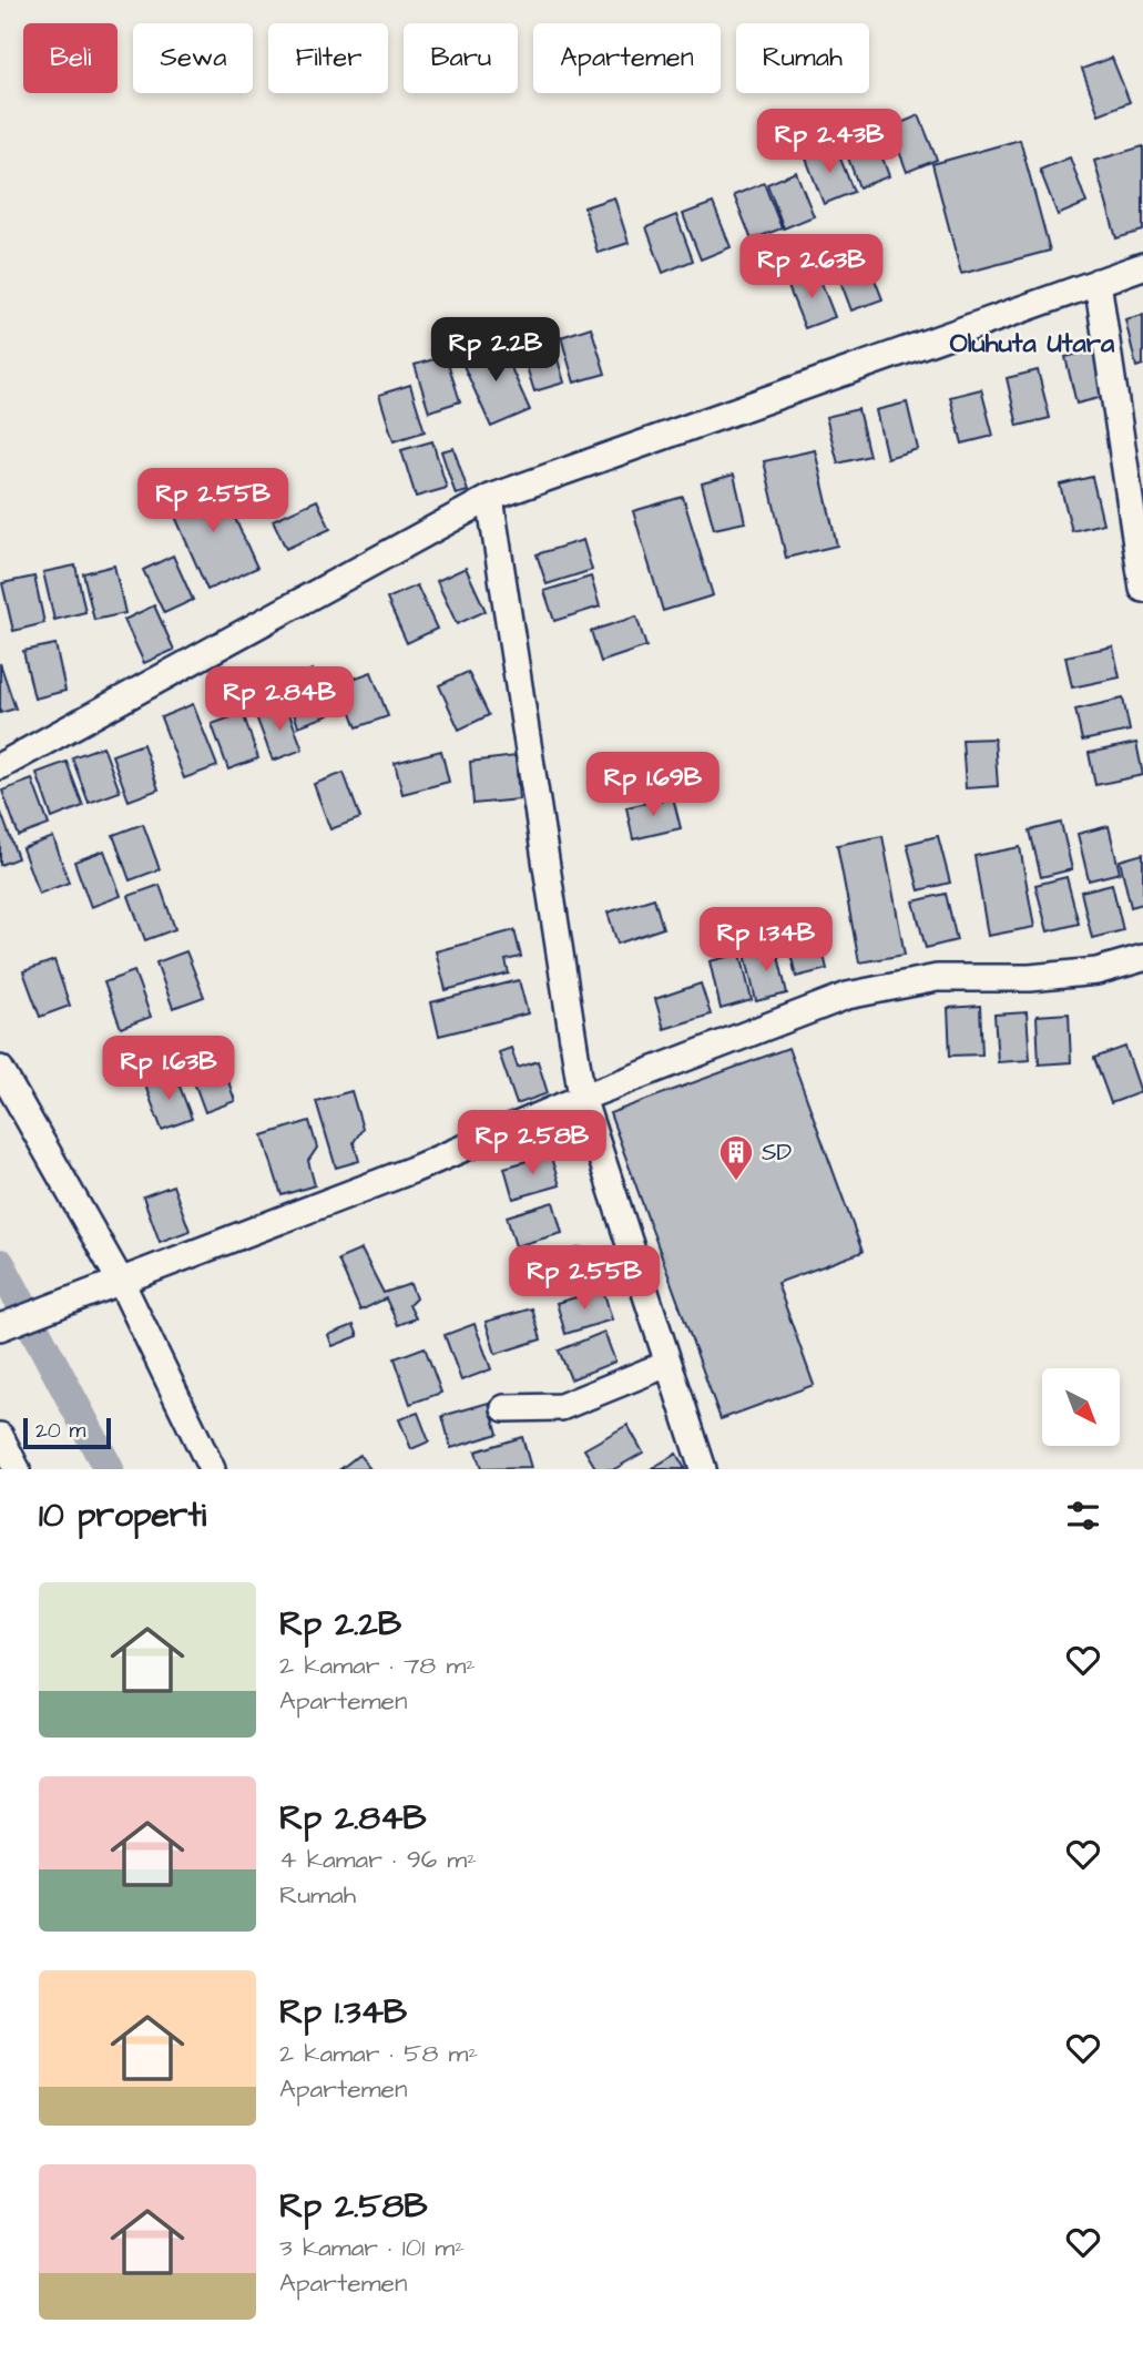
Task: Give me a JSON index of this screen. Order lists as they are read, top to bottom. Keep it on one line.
{"districts":["Oluhuta Utara"],"places":{"building":["SD"]},"scale_bar":"20 m","north":"bottom right","page":{"chip":["Beli","Sewa","Filter","Baru","Apartemen","Rumah"],"price":["Rp 2.43B","Rp 2.63B","Rp 2.2B","Rp 2.55B","Rp 2.84B","Rp 1.69B","Rp 1.34B","Rp 1.63B","Rp 2.58B","Rp 2.55B"],"scale":"20 m","heading":"10 properti","list":[{"name":"Rp 2.2B","note":"2 kamar · 78 m² · Apartemen"},{"name":"Rp 2.84B","note":"4 kamar · 96 m² · Rumah"},{"name":"Rp 1.34B","note":"2 kamar · 58 m² · Apartemen"},{"name":"Rp 2.58B","note":"3 kamar · 101 m² · Apartemen"}]}}
